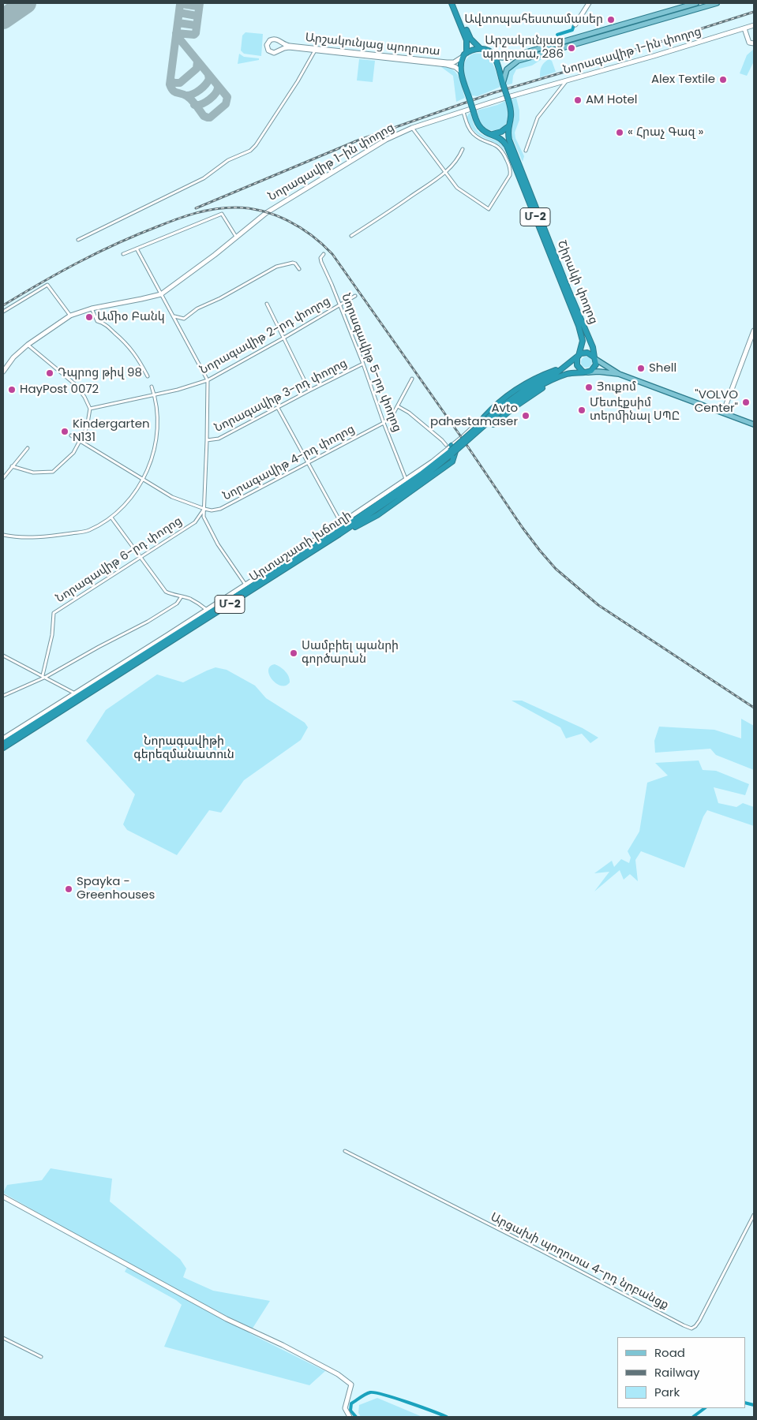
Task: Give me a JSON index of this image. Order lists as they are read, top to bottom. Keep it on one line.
{"streets":{"highway":["Մ-2","Շիրակի փողոց","Արտաշատի խճուղի"],"street":["Արշակունյաց պողոտա","Նորագավիթ 1-ին փողոց","Նորագավիթ 2-րդ փողոց","Նորագավիթ 5-րդ փողոց","Նորագավիթ 3-րդ փողոց","Նորագավիթ 4-րդ փողոց","Նորագավիթ 6-րդ փողոց","Արցախի պողոտա 4-րդ նրբանցք"]},"crossings":[["Արշակունյաց պողոտա","Շիրակի փողոց"],["Շիրակի փողոց","Արտաշատի խճուղի"],["Նորագավիթ 2-րդ փողոց","Նորագավիթ 5-րդ փողոց"],["Նորագավիթ 5-րդ փողոց","Նորագավիթ 3-րդ փողոց"],["Նորագավիթ 5-րդ փողոց","Նորագավիթ 4-րդ փողոց"],["Նորագավիթ 5-րդ փողոց","Արտաշատի խճուղի"],["Նորագավիթ 4-րդ փողոց","Նորագավիթ 6-րդ փողոց"]],"parks":["Նորագավիթի գերեզմանատուն"],"places":["Ավտոպահեստամասեր","Արշակունյաց պողոտա, 286","Alex Textile","AM Hotel","« Հրաչ Գազ »","Ամիօ Բանկ","Shell","Դպրոց թիվ 98","Յուքոմ","HayPost 0072","\"VOLVO Center\"","Մետէքսիմ տերմինալ ՍՊԸ","Avto pahestamaser","Kindergarten N131","Սամբիել պանրի գործարան","Spayka - Greenhouses"],"legend":["Road","Railway","Park"]}
